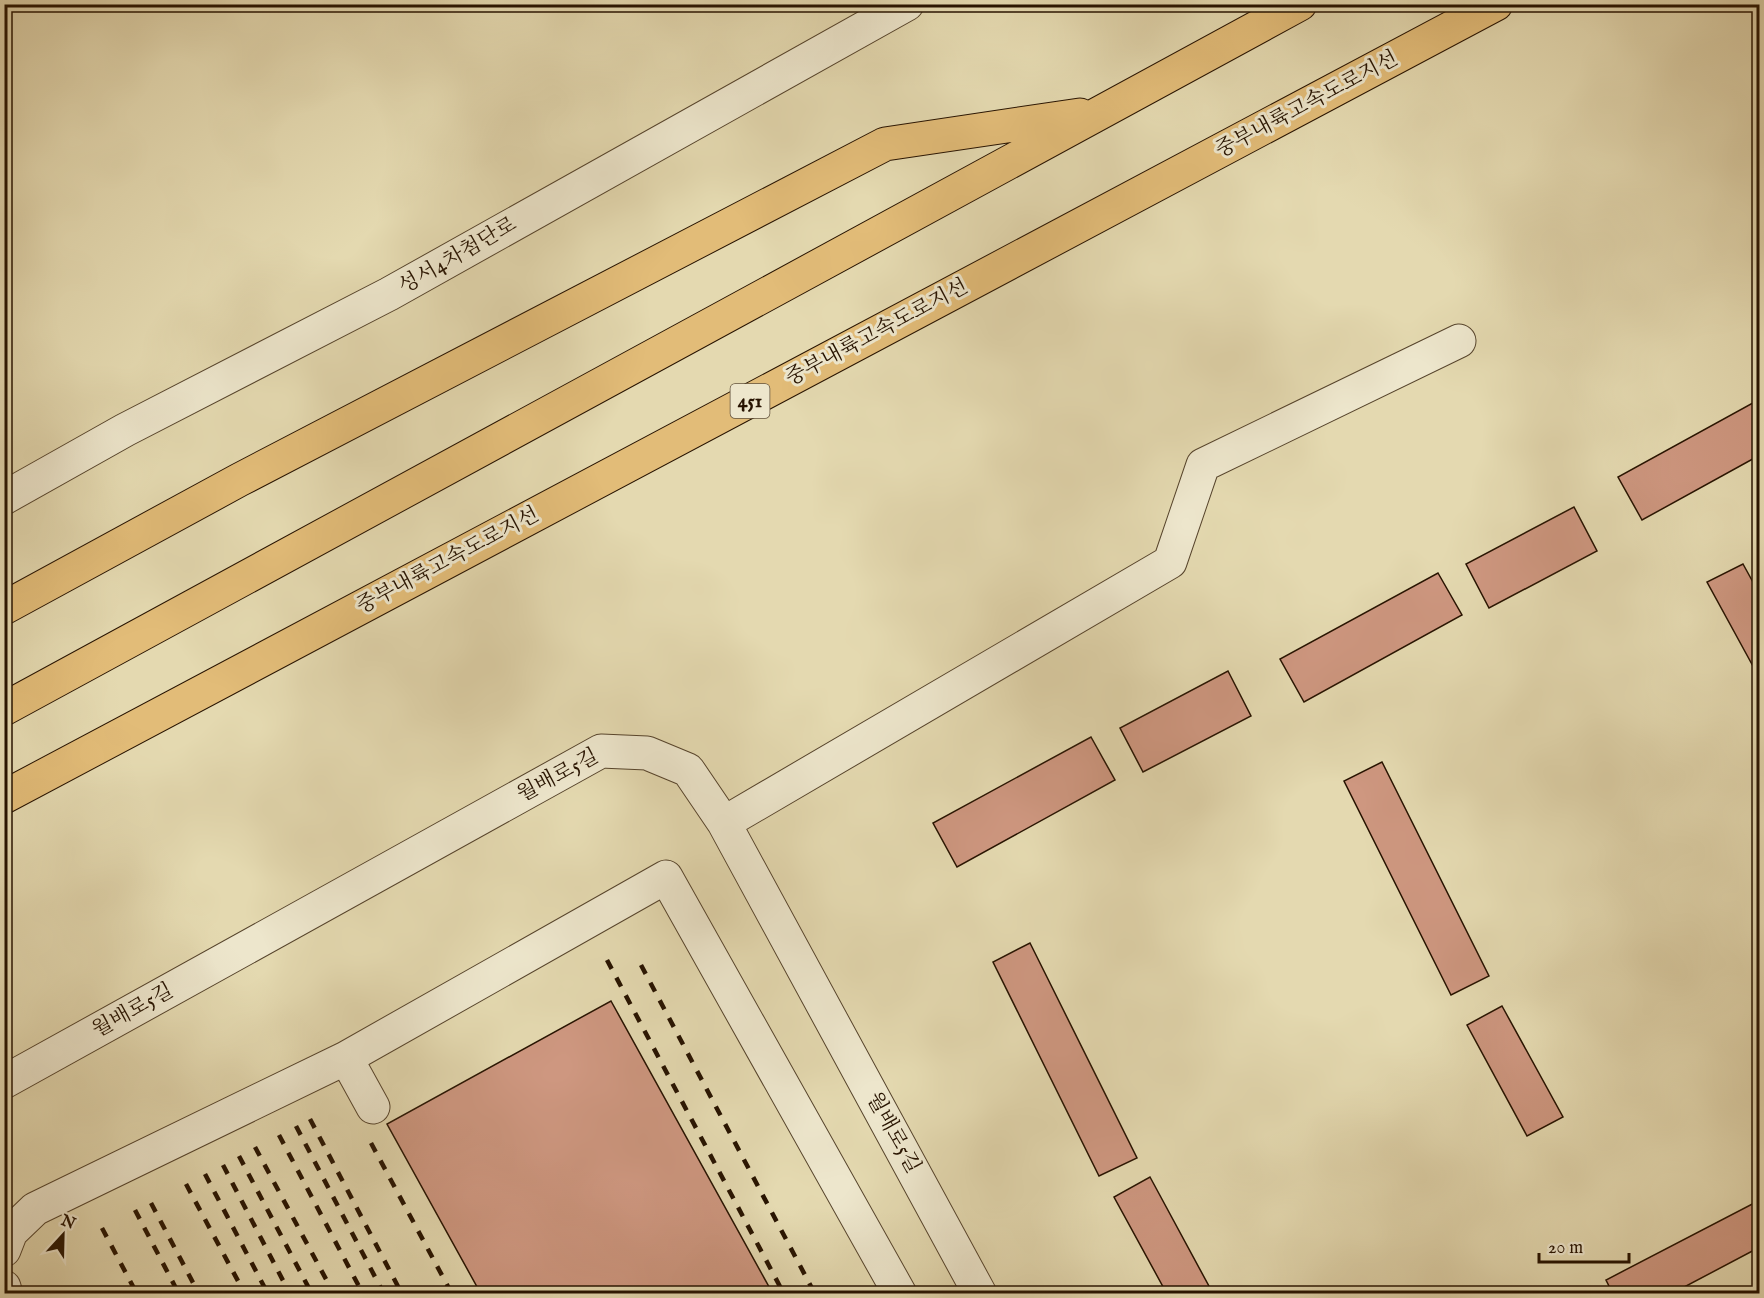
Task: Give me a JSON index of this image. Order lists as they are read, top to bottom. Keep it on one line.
{"streets":{"highway":["중부내륙고속도로지선","451"],"street":["성서4차첨단로","월배로5길"]},"scale_bar":"20 m","north":"top"}
